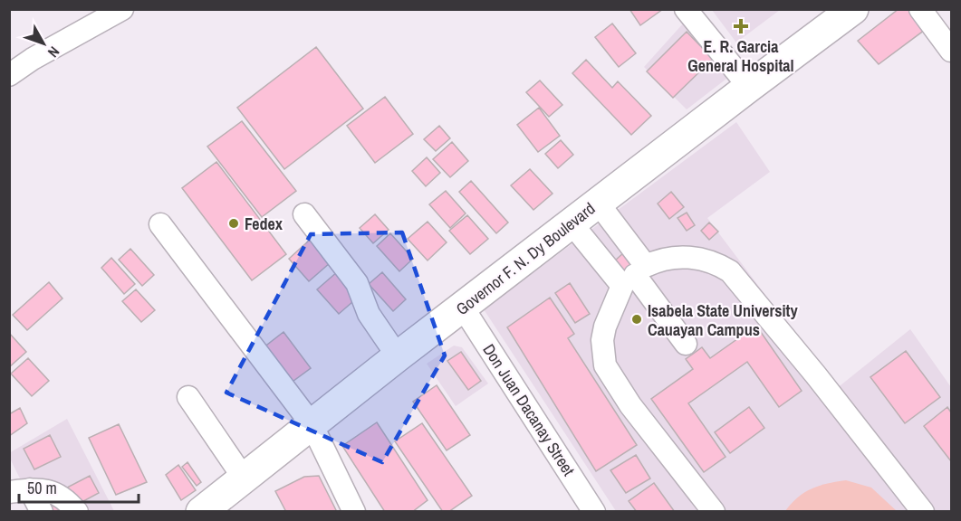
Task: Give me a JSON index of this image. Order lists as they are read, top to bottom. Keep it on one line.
{"streets":{"highway":["Governor F. N. Dy Boulevard"],"street":["Don Juan Dacanay Street"]},"crossings":[["Governor F. N. Dy Boulevard","Don Juan Dacanay Street"]],"places":{"health":["E. R. Garcia General Hospital"],"other":["Fedex","Isabela State University Cauayan Campus"]},"scale_bar":"50 m","north":"bottom right"}
